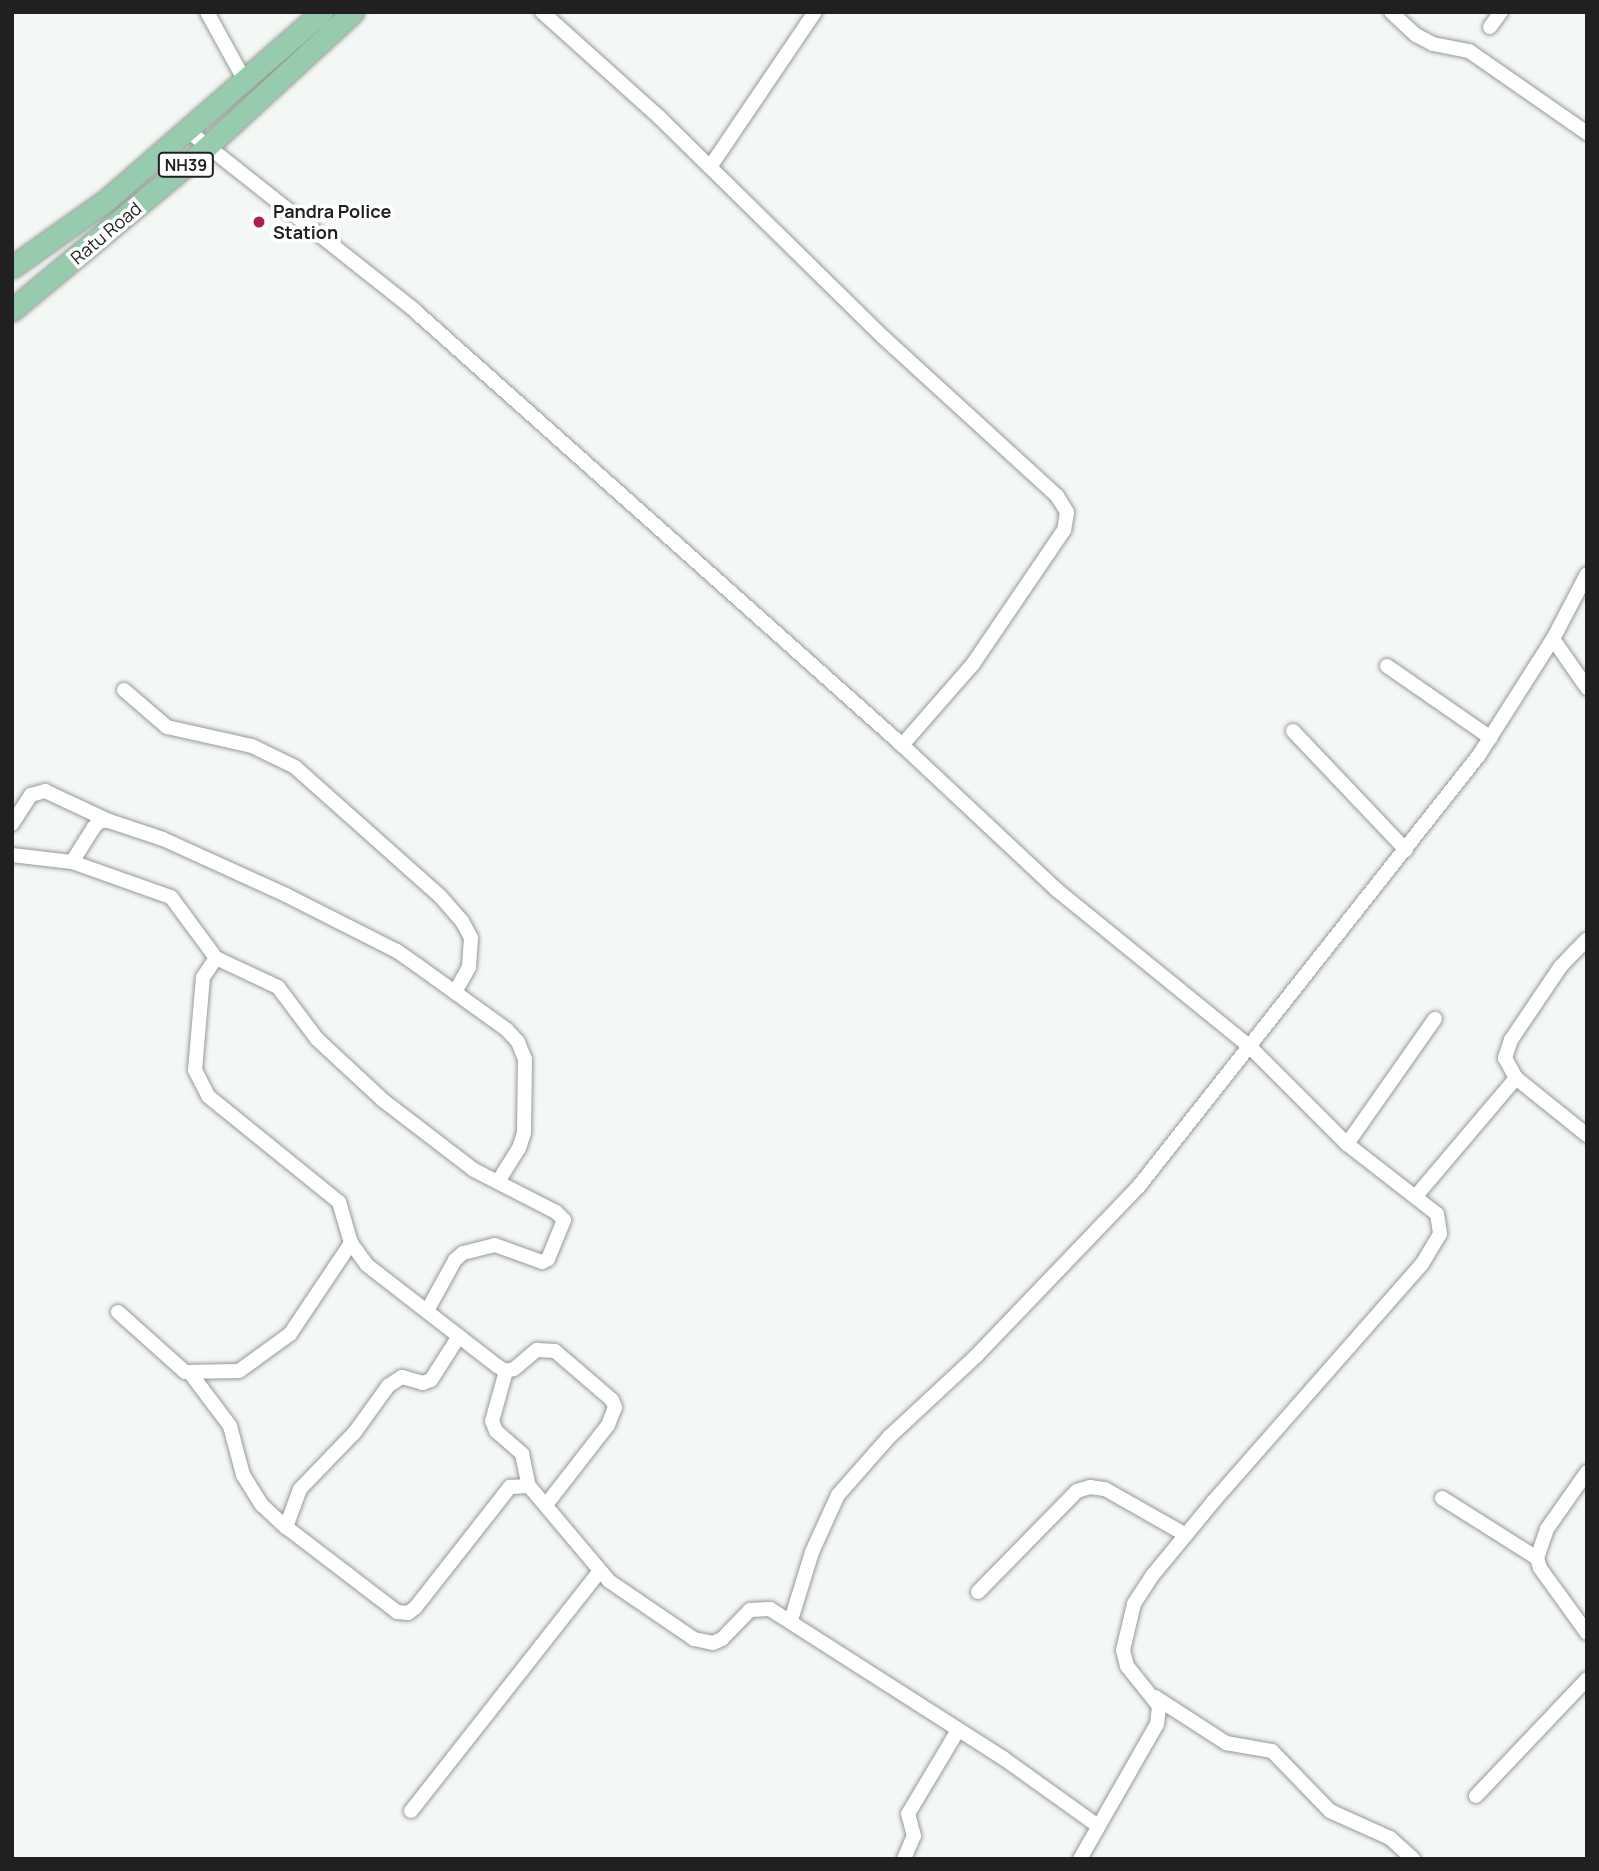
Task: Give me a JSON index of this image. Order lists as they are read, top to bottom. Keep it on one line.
{"streets":{"main road":["NH39","Ratu Road"]},"places":["Pandra Police Station"]}
